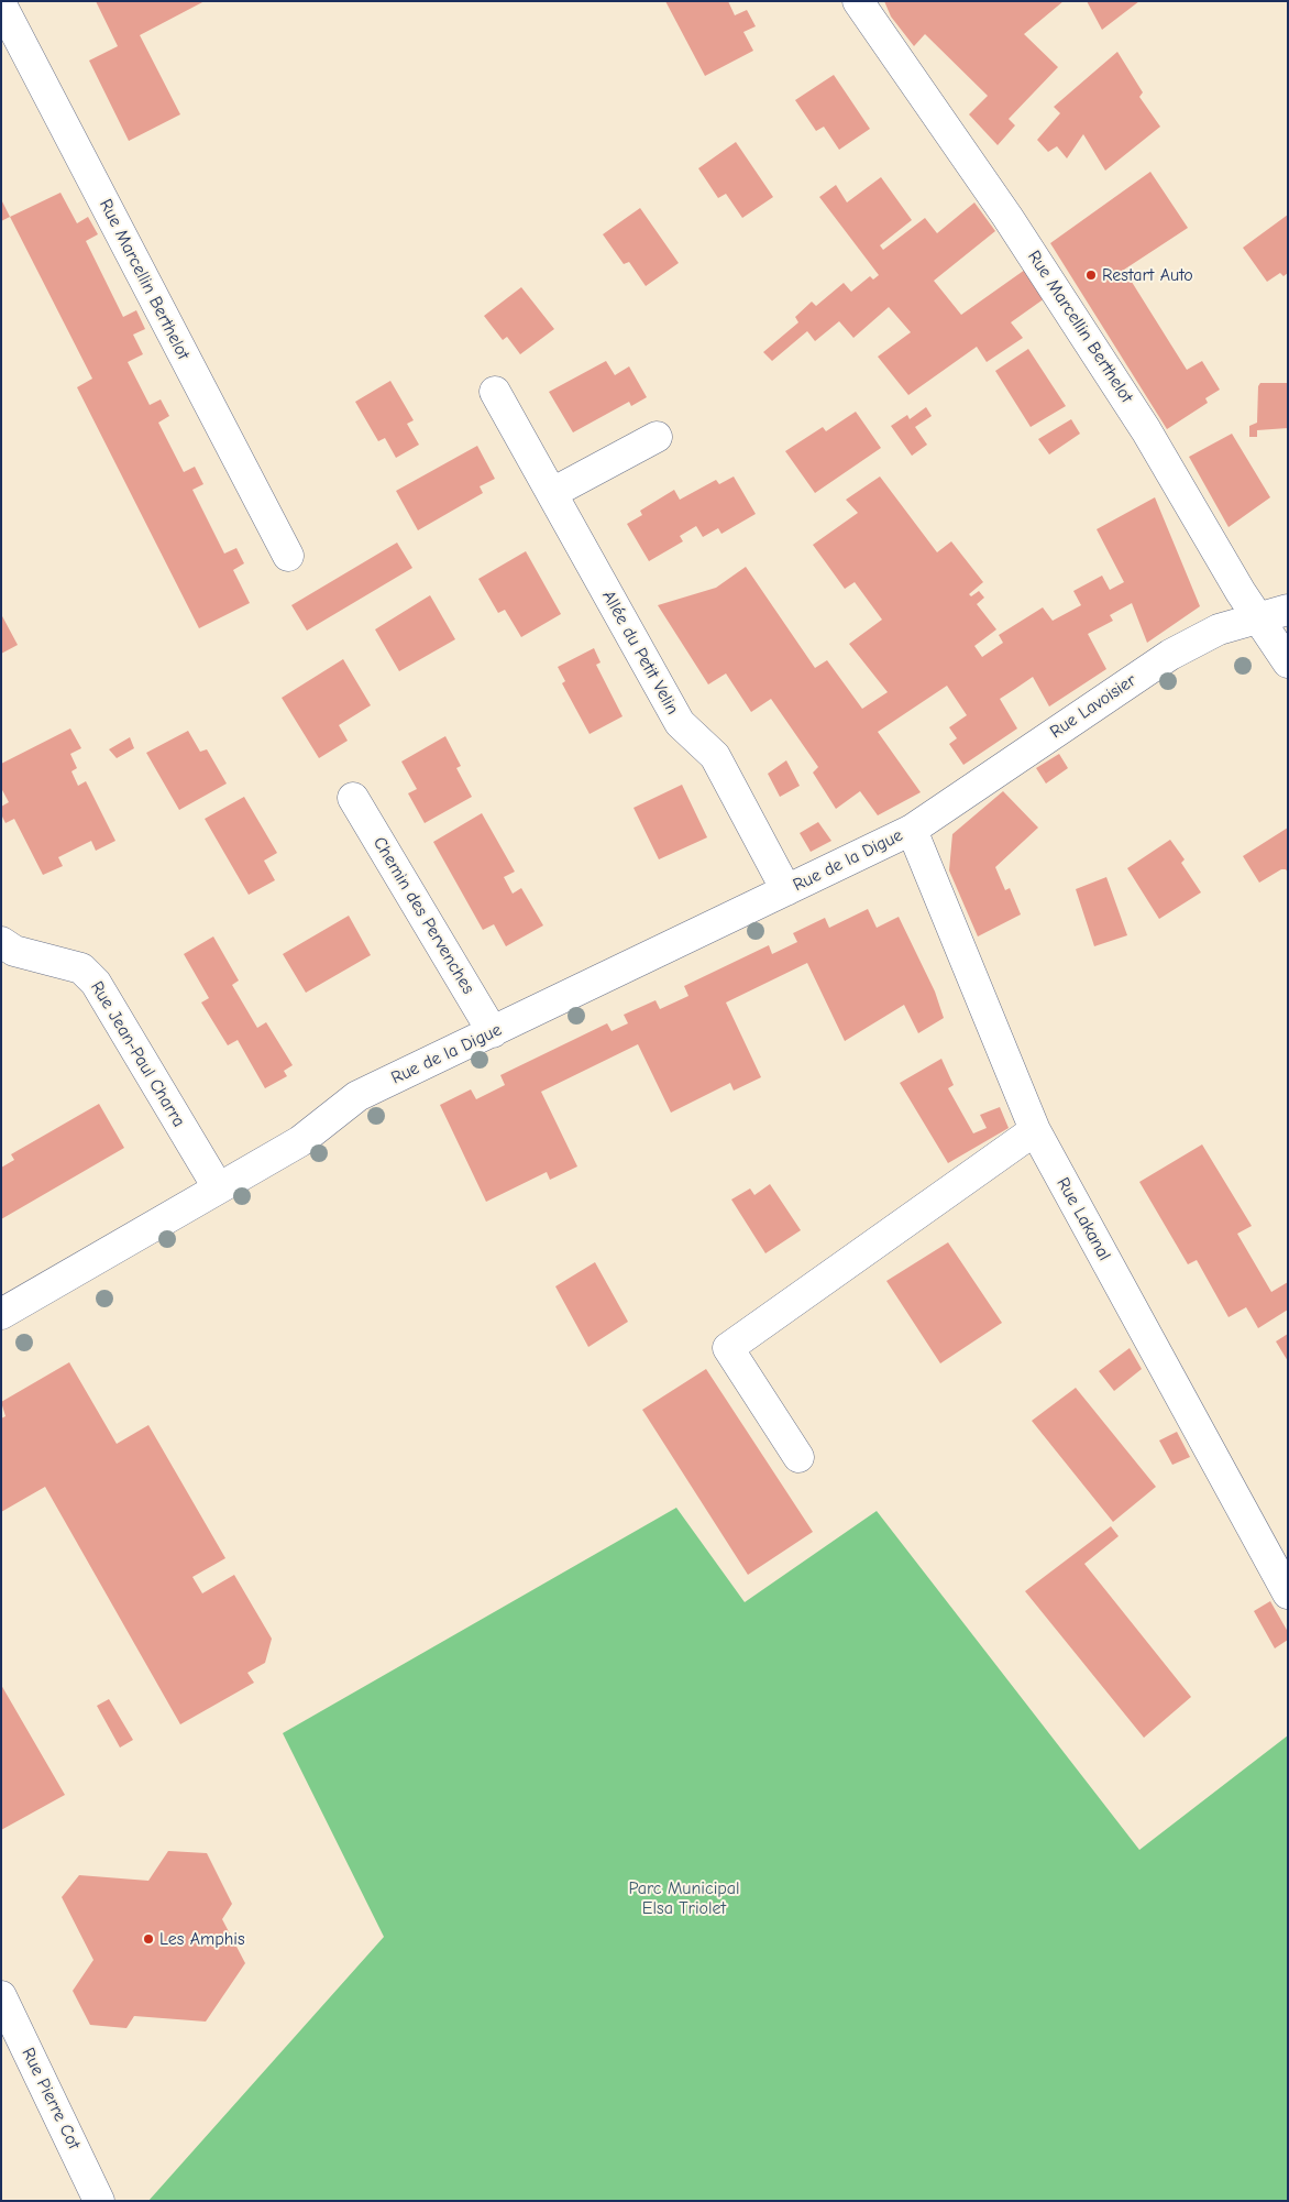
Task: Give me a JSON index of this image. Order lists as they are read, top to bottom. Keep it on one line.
{"streets":{"street":["Rue Marcellin Berthelot","Allée du Petit Velin","Rue Lavoisier","Rue de la Digue","Chemin des Pervenches","Rue Jean-Paul Charra","Rue Lakanal","Rue Pierre Cot"]},"crossings":[["Rue Marcellin Berthelot","Rue Lavoisier"],["Allée du Petit Velin","Rue de la Digue"],["Rue Lavoisier","Rue de la Digue"],["Rue Lavoisier","Rue Lakanal"],["Rue de la Digue","Chemin des Pervenches"],["Rue de la Digue","Rue Jean-Paul Charra"],["Rue de la Digue","Rue Lakanal"]],"parks":["Parc Municipal Elsa Triolet"],"places":["Restart Auto","Les Amphis"]}
